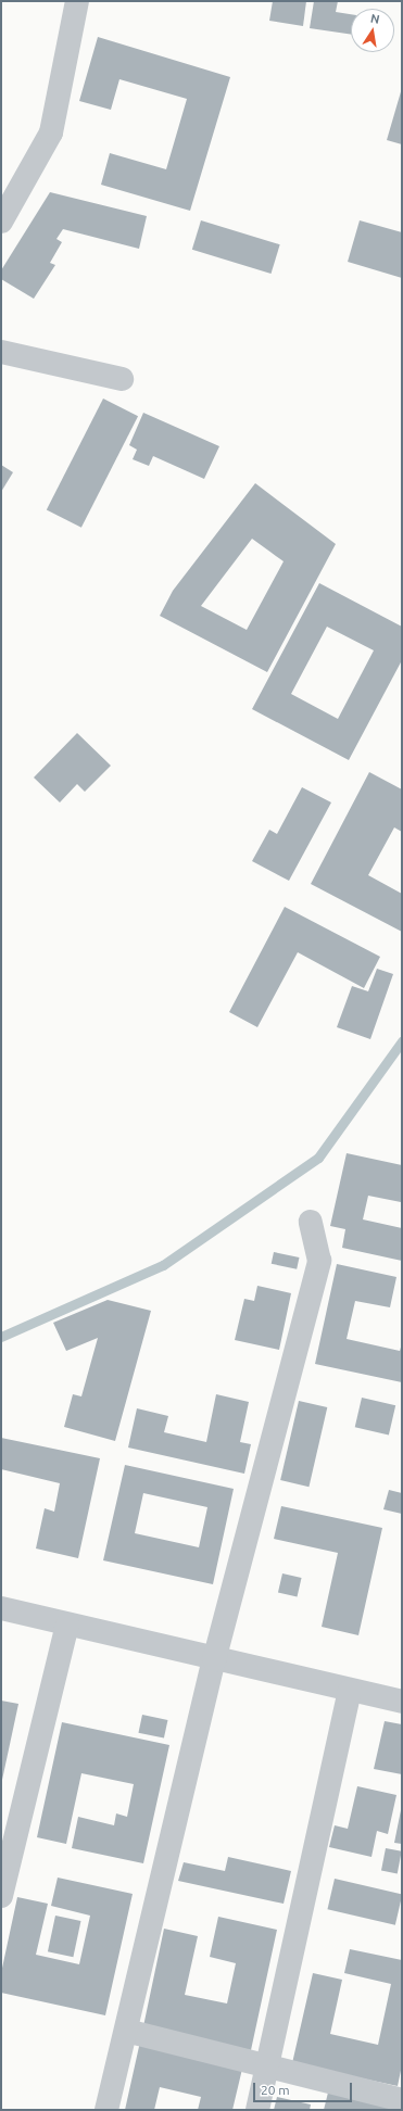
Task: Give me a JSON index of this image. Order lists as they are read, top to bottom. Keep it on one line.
{"scale_bar":"20 m","north":"top"}
